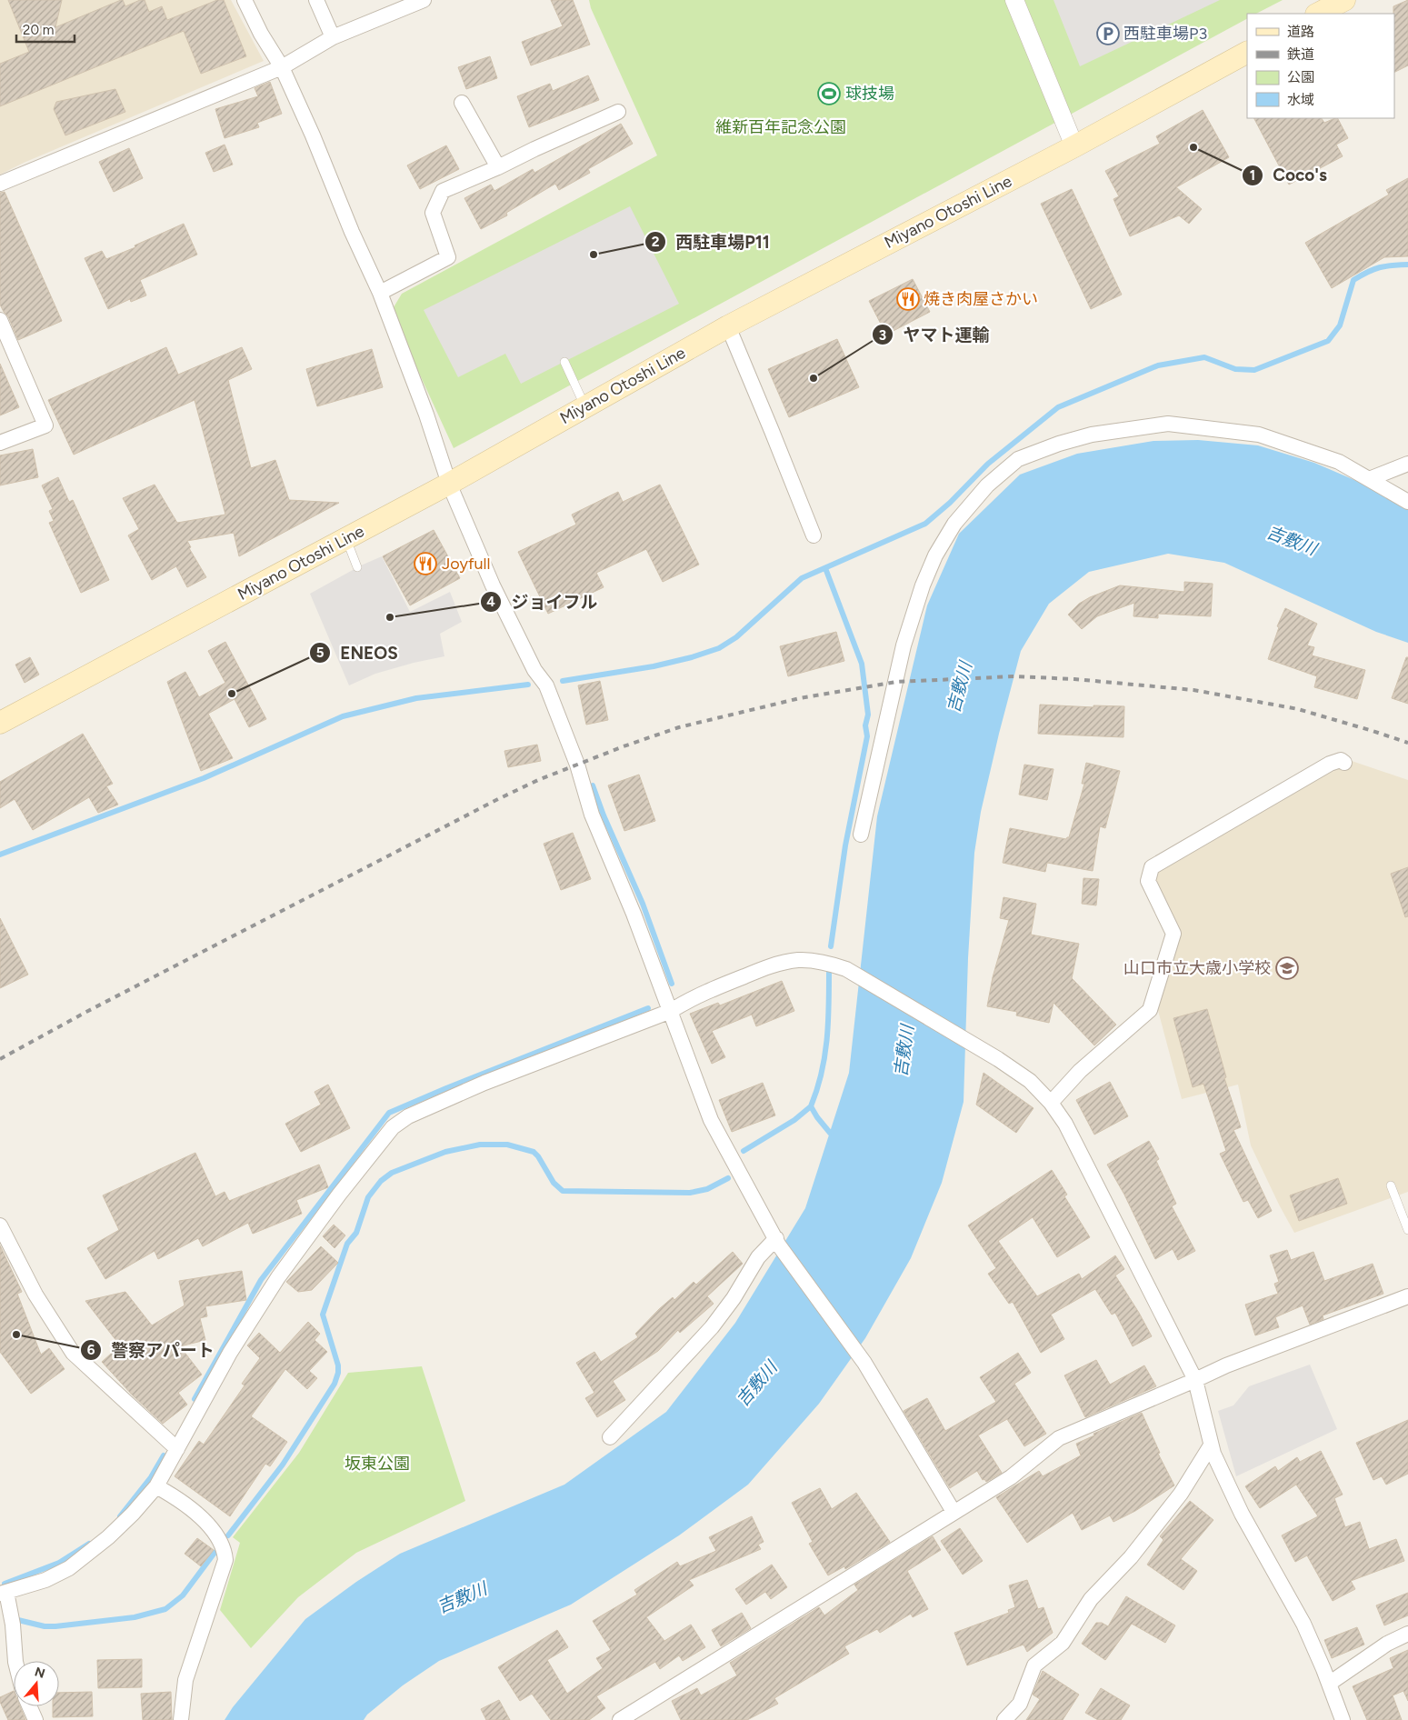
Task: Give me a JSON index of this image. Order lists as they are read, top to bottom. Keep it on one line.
{"streets":{"main road":["Miyano Otoshi Line"]},"water":["吉敷川"],"parks":["維新百年記念公園","坂東公園"],"places":{"parking":["西駐車場P3"],"sports":["球技場"],"other":["Coco's","西駐車場P11","ヤマト運輸","ジョイフル","ENEOS","警察アパート"],"restaurant":["焼き肉屋さかい","Joyfull"],"school or university":["山口市立大歳小学校"]},"legend":["道路","鉄道","公園","水域"],"scale_bar":"20 m","north":"top"}
